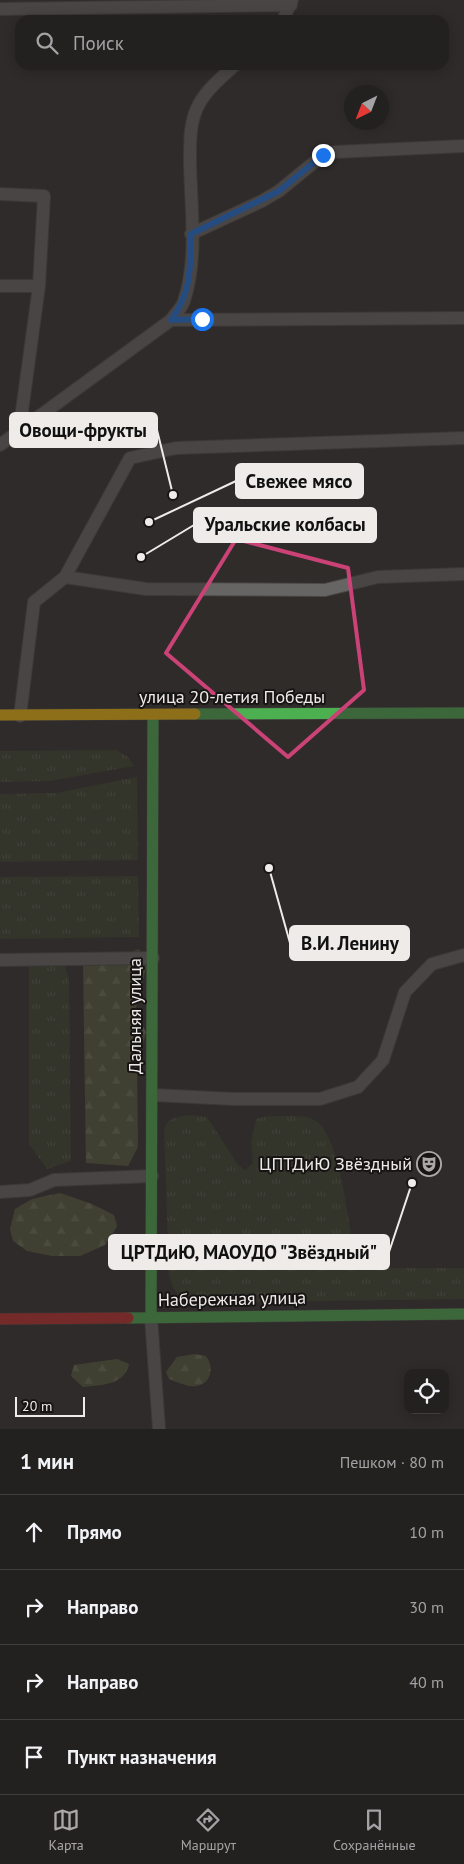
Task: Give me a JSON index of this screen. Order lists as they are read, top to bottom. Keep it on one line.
{"streets":{"street":["улица 20-летия Победы","Дальняя улица","Набережная улица"]},"crossings":[["улица 20-летия Победы","Дальняя улица"],["Дальняя улица","Набережная улица"]],"places":{"other":["Овощи-фрукты","Свежее мясо","Уральские колбасы","В.И. Ленину","ЦРТДиЮ, МАОУДО \"Звёздный\""],"theatre":["ЦПТДиЮ Звёздный"]},"scale_bar":"20 m","north":"bottom left","page":{"search":"Поиск","scale":"20 m","heading":["1 мин","Пешком · 80 m"],"list":[["Прямо","10 m"],["Направо","30 m"],["Направо","40 m"],"Пункт назначения"],"nav":["Карта","Маршрут","Сохранённые"]}}
